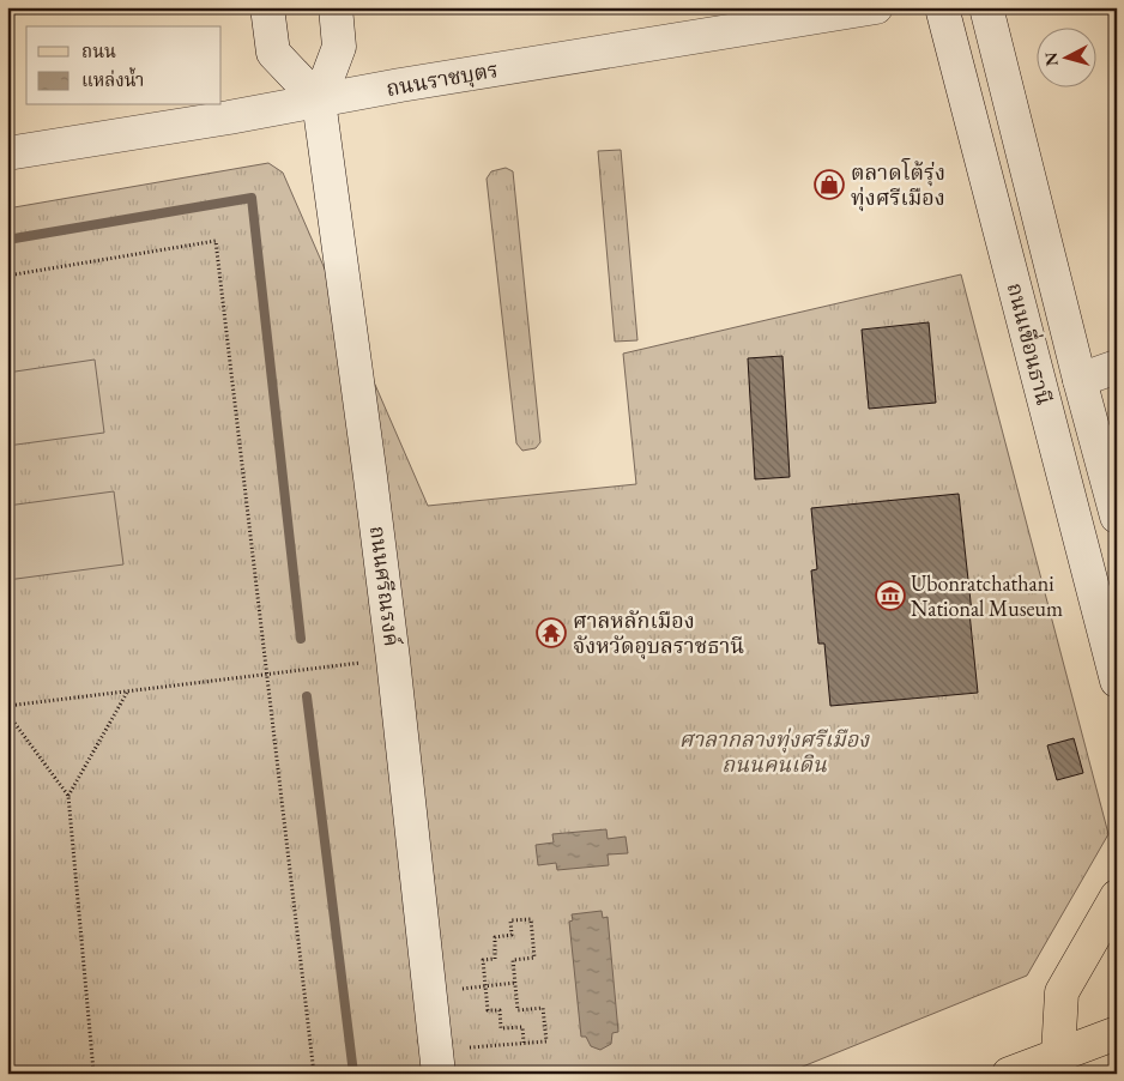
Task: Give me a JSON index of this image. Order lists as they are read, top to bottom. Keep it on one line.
{"streets":{"street":["ถนนราชบุตร","ถนนเขื่อนธานี","ถนนศรีณรงค์"]},"crossings":[["ถนนราชบุตร","ถนนศรีณรงค์"]],"parks":["ศาลากลางทุ่งศรีเมือง ถนนคนเดิน"],"places":{"shop":["ตลาดโต้รุ่ง ทุ่งศรีเมือง"],"museum":["Ubonratchathani National Museum"],"temple":["ศาลหลักเมือง จังหวัดอุบลราชธานี"]},"legend":["ถนน","แหล่งน้ำ"],"north":"left"}
